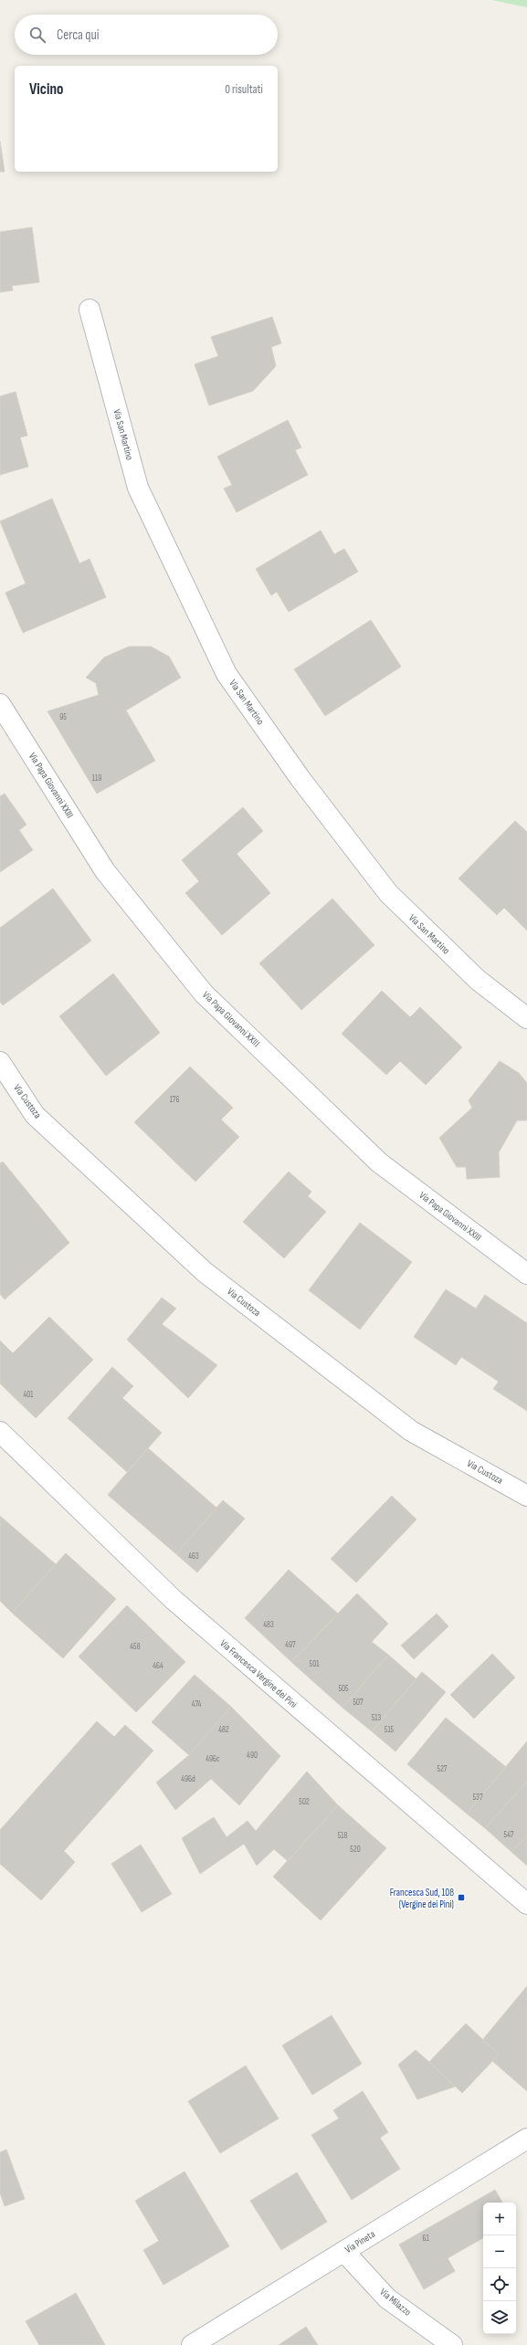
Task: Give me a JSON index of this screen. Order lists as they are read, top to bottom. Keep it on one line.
{"streets":{"street":["Via San Martino","Via Papa Giovanni XXIII","Via Custoza","Via Francesca Vergine dei Pini","Via Pineta","Via Milazzo"]},"crossings":[["Via Pineta","Via Milazzo"]],"places":{"transit":["Francesca Sud, 108 (Vergine dei Pini)"]},"house_numbers":["95","119","176","401","463","483","497","458","501","464","505","507","474","513","482","515","490","496c","527","496d","537","502","547","518","520","61"],"page":{"search":"Cerca qui","heading":["Vicino","0 risultati"],"map_buttons":["+","−"]}}
